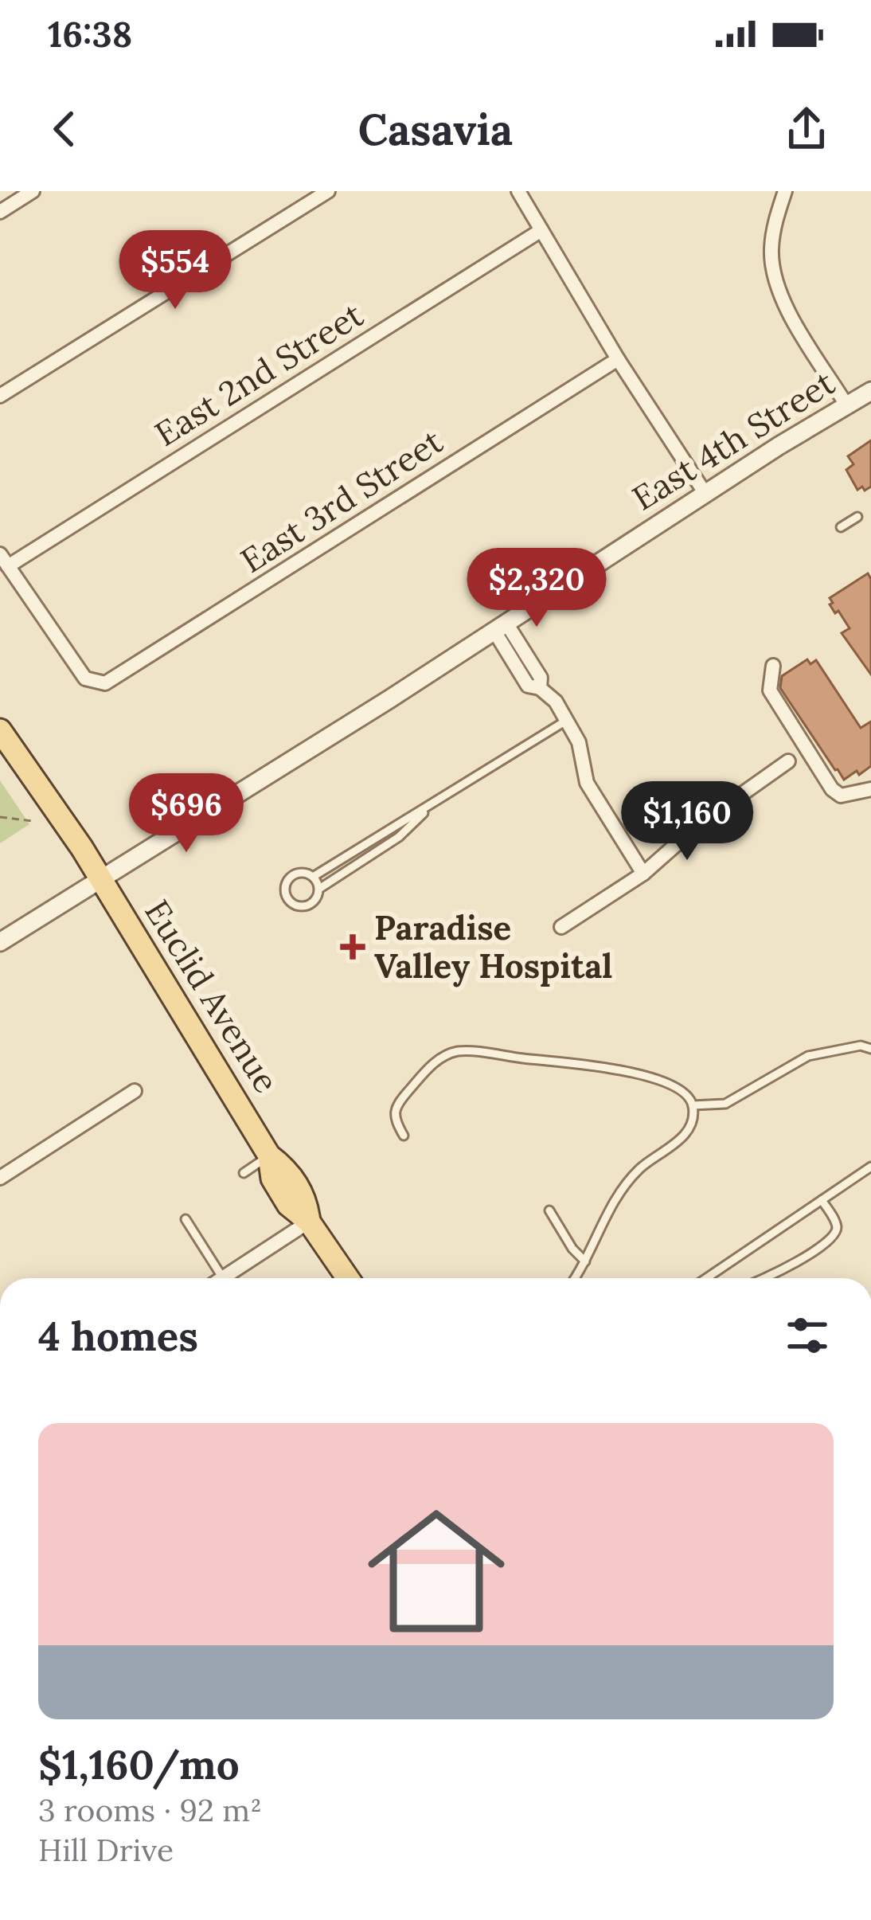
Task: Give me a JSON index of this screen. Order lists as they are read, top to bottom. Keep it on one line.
{"streets":{"main road":["Euclid Avenue"],"street":["East 2nd Street","East 4th Street","East 3rd Street"]},"crossings":[["East 2nd Street","East 3rd Street"],["East 4th Street","Euclid Avenue"]],"places":{"health":["Paradise Valley Hospital"]},"page":{"status":"16:38","header":"Casavia","price":["$554","$2,320","$696","$1,160"],"heading":"4 homes","list":[{"name":"$1,160/mo","note":"3 rooms · 92 m² · Hill Drive"}]}}
